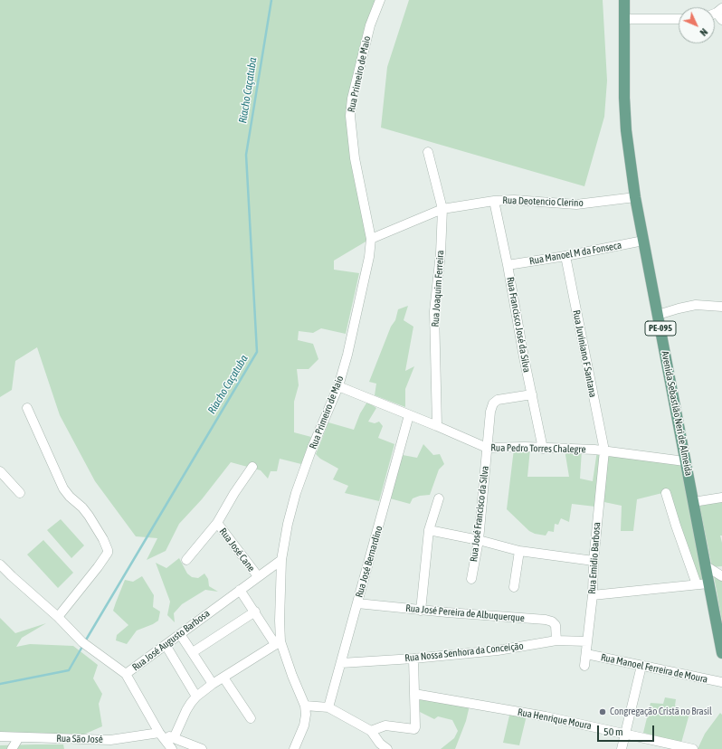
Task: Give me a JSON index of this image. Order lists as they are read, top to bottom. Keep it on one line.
{"streets":{"main road":["PE-095","Avenida Sebastião Neri de Almeida"],"street":["Rua Primeiro de Maio","Rua Deotencio Clerino","Rua Manoel M da Fonseca","Rua Joaquim Ferreira","Rua Francisco José da Silva","Rua Juviniano F Santana","Rua Pedro Torres Chalegre","Rua José Francisco da Silva","Rua José Cane","Rua Emidio Barbosa","Rua José Bernardino","Rua José Pereira de Albuquerque","Rua José Augusto Barbosa","Rua Nossa Senhora da Conceição","Rua Manoel Ferreira de Moura","Rua Henrique Moura","Rua São José"]},"crossings":[["Rua Primeiro de Maio","Rua Deotencio Clerino"],["Rua Primeiro de Maio","Rua Pedro Torres Chalegre"],["Rua Primeiro de Maio","Rua José Augusto Barbosa"],["Rua Deotencio Clerino","Rua Joaquim Ferreira"],["Rua Deotencio Clerino","Rua Francisco José da Silva"],["Rua Deotencio Clerino","Avenida Sebastião Neri de Almeida"],["Rua Manoel M da Fonseca","Rua Francisco José da Silva"],["Rua Manoel M da Fonseca","Rua Juviniano F Santana"],["Rua Manoel M da Fonseca","Avenida Sebastião Neri de Almeida"],["Rua Joaquim Ferreira","Rua Pedro Torres Chalegre"],["Rua Francisco José da Silva","Rua Pedro Torres Chalegre"],["Rua Francisco José da Silva","Rua José Francisco da Silva"],["Rua Juviniano F Santana","Rua Pedro Torres Chalegre"],["Rua Juviniano F Santana","Rua Emidio Barbosa"],["Avenida Sebastião Neri de Almeida","Rua Pedro Torres Chalegre"],["Rua Pedro Torres Chalegre","Rua José Francisco da Silva"],["Rua Pedro Torres Chalegre","Rua Emidio Barbosa"],["Rua Pedro Torres Chalegre","Rua José Bernardino"],["Rua José Cane","Rua José Augusto Barbosa"],["Rua Emidio Barbosa","Rua Nossa Senhora da Conceição"],["Rua Emidio Barbosa","Rua Manoel Ferreira de Moura"],["Rua José Bernardino","Rua José Pereira de Albuquerque"],["Rua José Bernardino","Rua Nossa Senhora da Conceição"],["Rua José Pereira de Albuquerque","Rua Nossa Senhora da Conceição"]],"water":["Riacho Caçatuba"],"places":["Congregação Cristã no Brasil"],"scale_bar":"50 m","north":"bottom right"}
